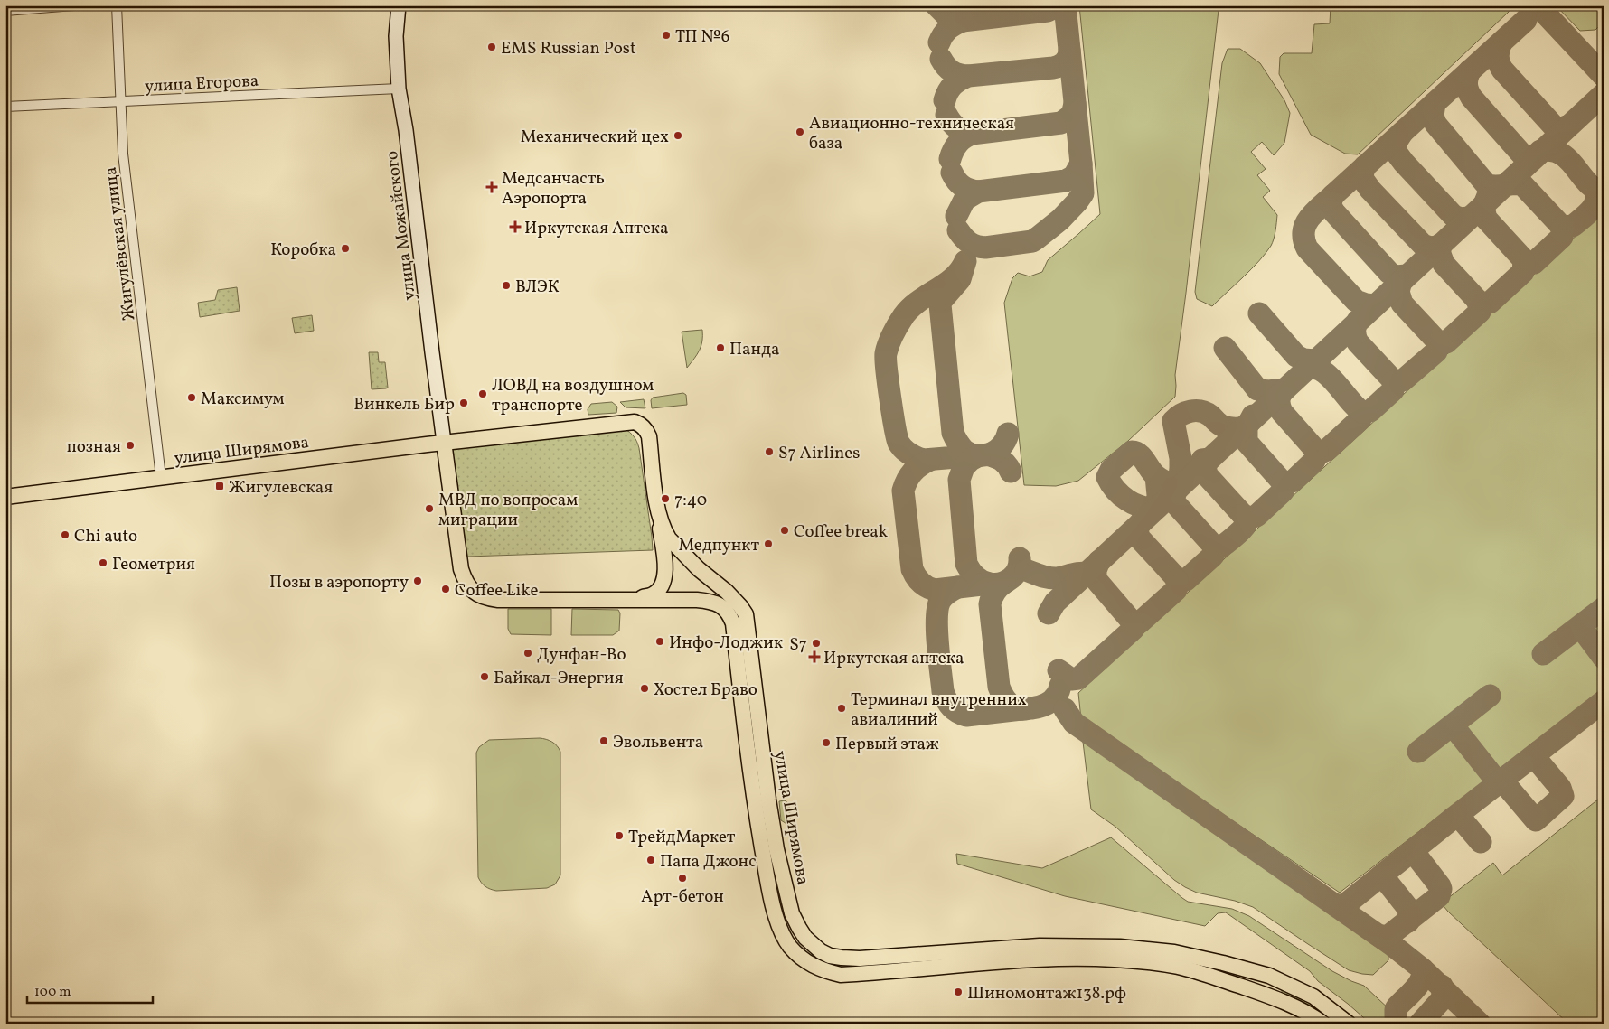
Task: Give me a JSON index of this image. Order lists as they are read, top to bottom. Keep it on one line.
{"streets":{"main road":["улица Ширямова"],"street":["улица Егорова","улица Можайского","Жигулёвская улица"]},"crossings":[["улица Егорова","улица Можайского"],["улица Егорова","Жигулёвская улица"],["улица Можайского","улица Ширямова"],["Жигулёвская улица","улица Ширямова"]],"places":{"other":["ТП №6","EMS Russian Рost","Авиационно-техническая база","Механический цех","Коробка","ВЛЭК","Панда","ЛОВД на воздушном транспорте","Максимум","Винкель Бир","позная","S7 Airlines","7:40","МВД по вопросам миграции","Coffee break","Chi auto","Медпункт","Геометрия","Позы в аэропорту","Coffee Like","Инфо-Лоджик","S7","Дунфан-Во","Байкал-Энергия","Хостел Браво","Терминал внутренних авиалиний","Эвольвента","Первый этаж","ТрейдМаркет","Папа Джонс","Арт-бетон","Шиномонтаж138.рф"],"health":["Медсанчасть Аэропорта","Иркутская Аптека","Иркутская аптека"],"transit":["Жигулевская"]},"scale_bar":"100 m"}
